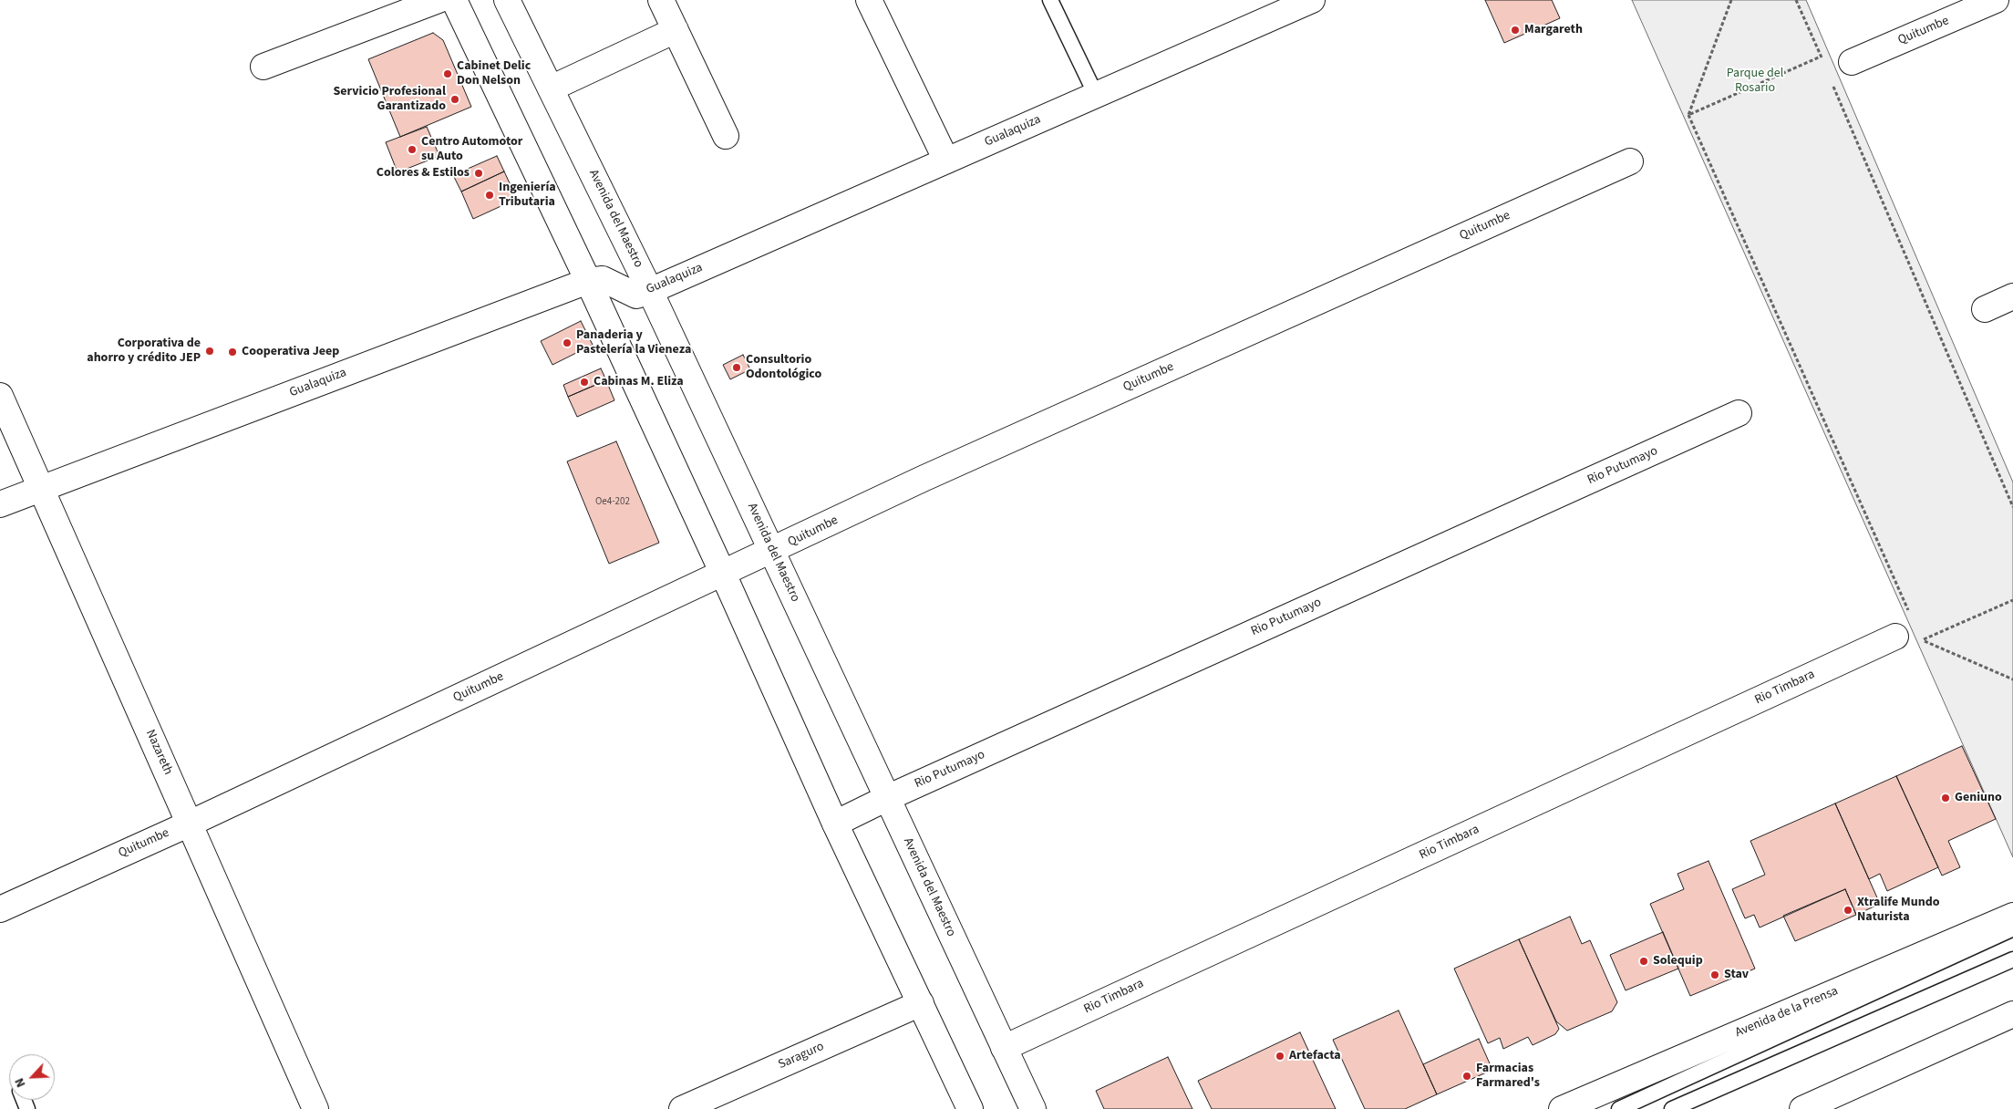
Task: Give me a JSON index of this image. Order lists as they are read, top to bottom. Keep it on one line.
{"streets":{"street":["Quitumbe","Gualaquiza","Avenida del Maestro","Rio Putumayo","Rio Timbara","Nazareth","Avenida de la Prensa","Saraguro"]},"crossings":[["Quitumbe","Avenida del Maestro"],["Quitumbe","Nazareth"],["Gualaquiza","Avenida del Maestro"],["Gualaquiza","Nazareth"],["Avenida del Maestro","Rio Putumayo"],["Avenida del Maestro","Rio Timbara"]],"parks":["Parque del Rosario"],"places":["Margareth","Cabinet Delic Don Nelson","Servicio Profesional Garantizado","Centro Automotor su Auto","Colores & Estilos","Ingeniería Tributaria","Panaderia y Pastelería la Vieneza","Corporativa de ahorro y crédito JEP","Cooperativa Jeep","Consultorio Odontológico","Cabinas M. Eliza","Geniuno","Xtralife Mundo Naturista","Solequip","Stav","Artefacta","Farmacias Farmared's"],"house_numbers":["Oe4-202"],"north":"bottom left"}
